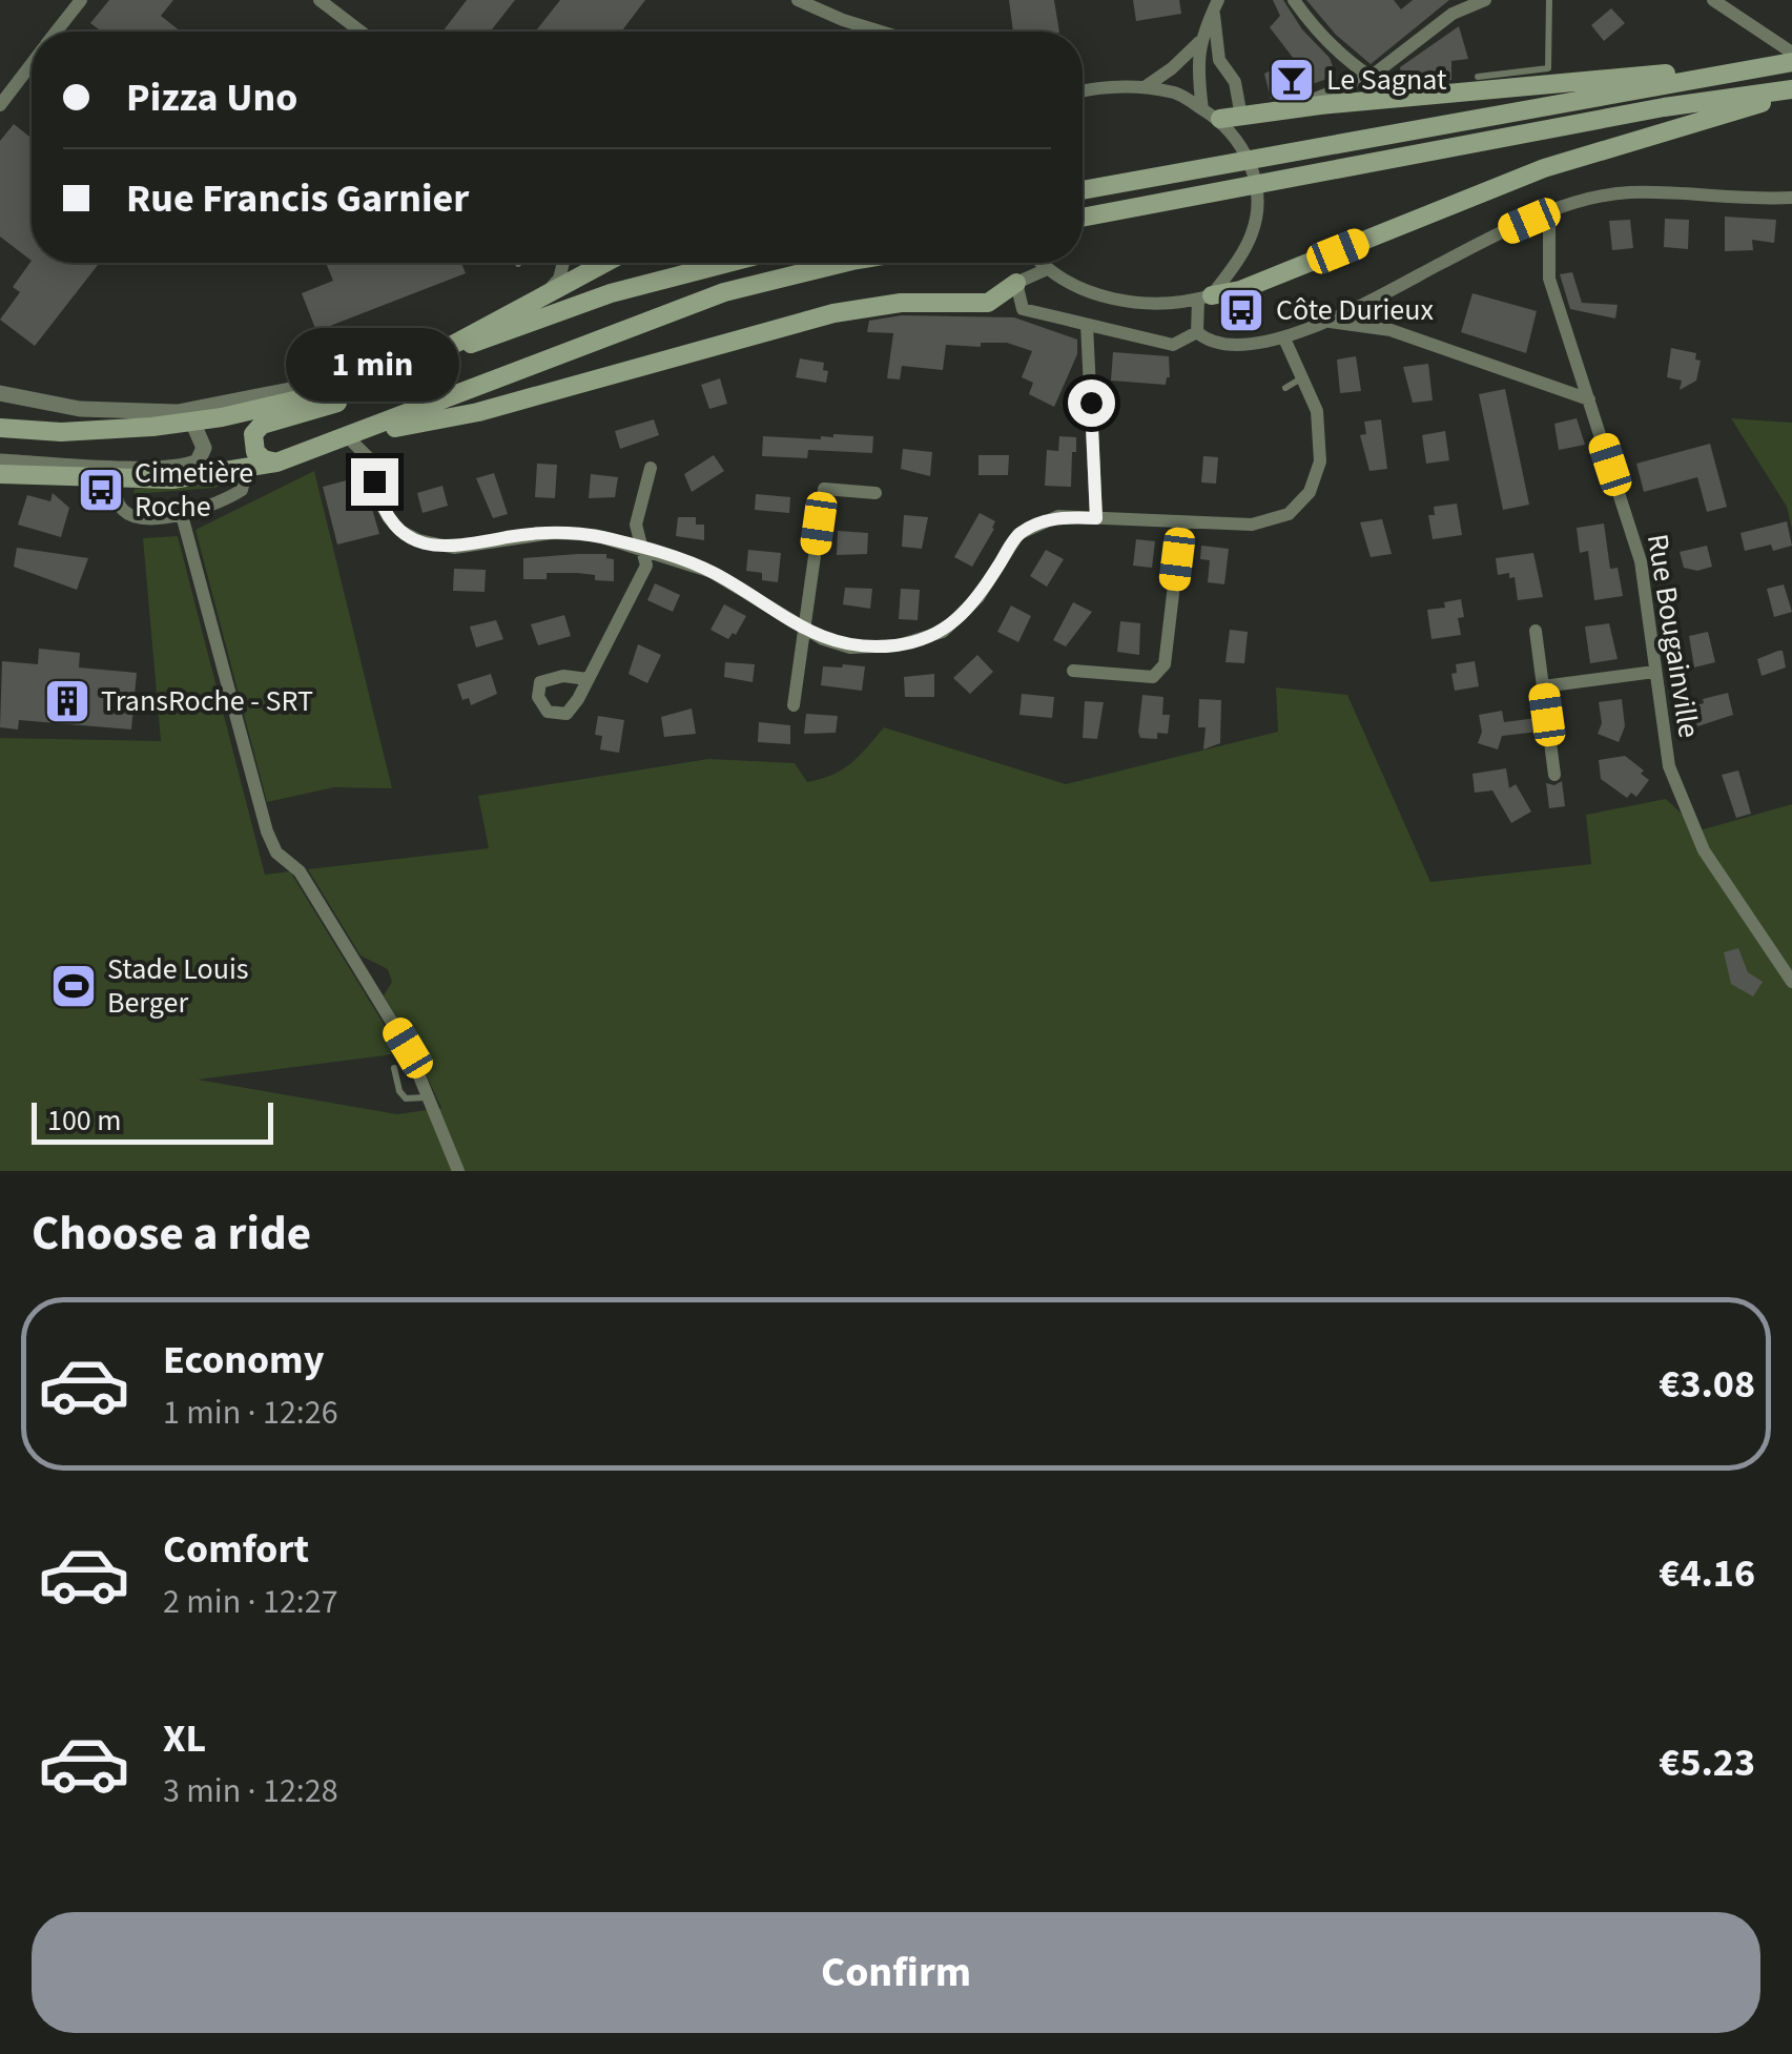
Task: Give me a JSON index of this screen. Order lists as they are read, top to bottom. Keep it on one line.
{"streets":{"street":["Rue Bougainville"]},"places":{"bar":["Le Sagnat"],"bus stop":["Côte Durieux","Cimetière Roche"],"building":["TransRoche - SRT"],"sports":["Stade Louis Berger"]},"scale_bar":"100 m","page":{"banner":["Pizza Uno","Rue Francis Garnier"],"bubble":"1 min","scale":"100 m","heading":"Choose a ride","list":[{"name":"Economy","note":"1 min · 12:26","value":"€3.08"},{"name":"Comfort","note":"2 min · 12:27","value":"€4.16"},{"name":"XL","note":"3 min · 12:28","value":"€5.23"}],"buttons":"Confirm"}}
